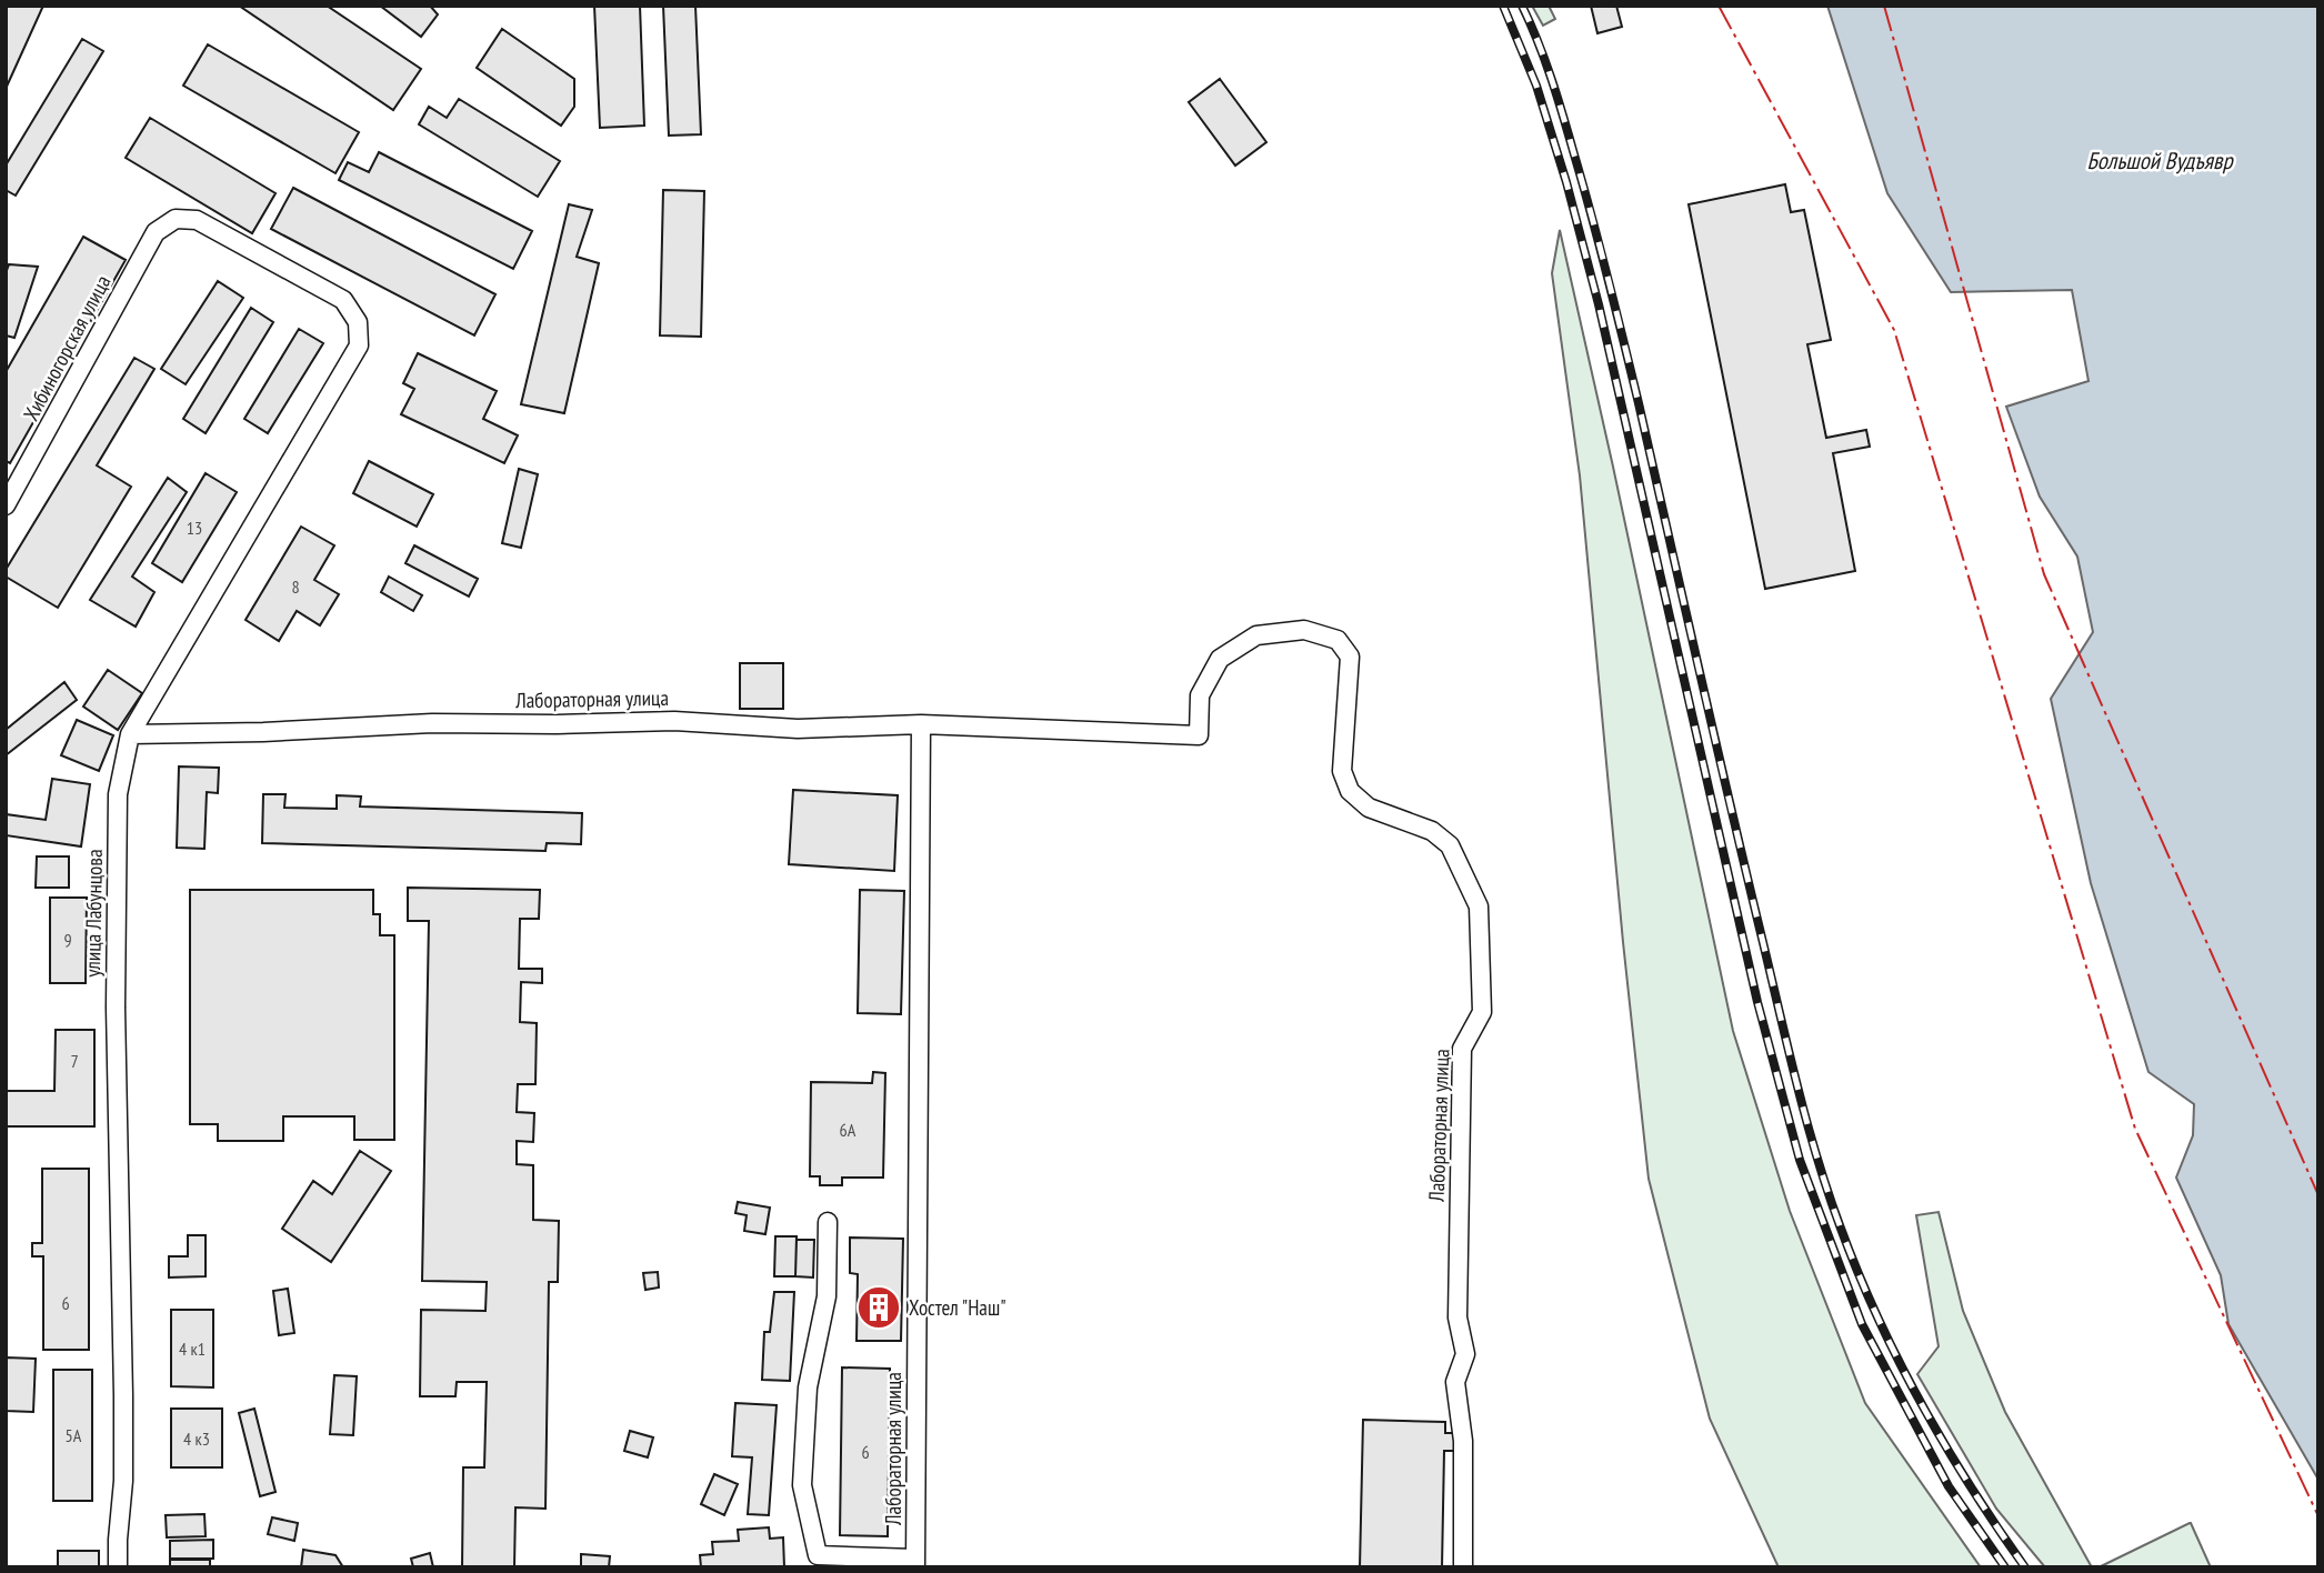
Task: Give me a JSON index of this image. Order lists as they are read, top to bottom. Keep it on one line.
{"streets":{"street":["Хибиногорская улица","Лабораторная улица","улица Лабунцова"]},"crossings":[["Хибиногорская улица","улица Лабунцова"],["Лабораторная улица","улица Лабунцова"]],"water":["Большой Вудъявр"],"places":{"building":["Хостел \"Наш\""]},"house_numbers":["13","8","9","7","6А","6","4 к1","5А","4 к3","6"]}
